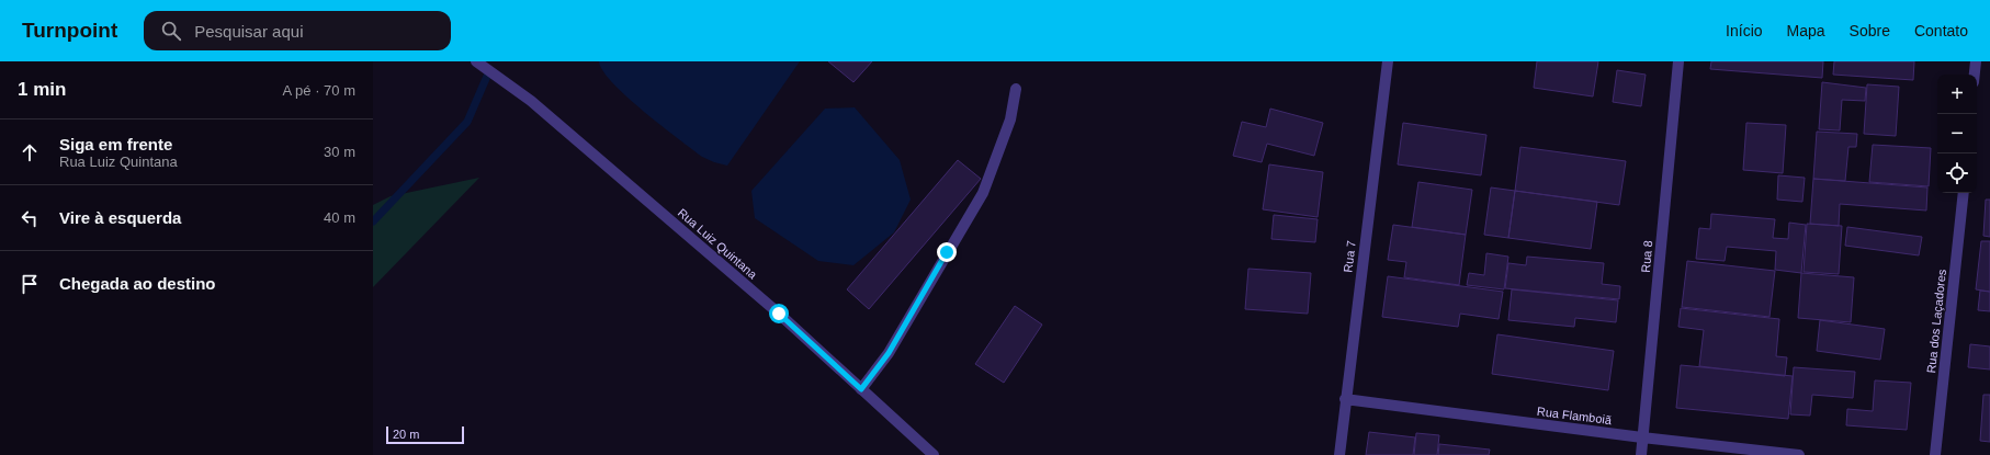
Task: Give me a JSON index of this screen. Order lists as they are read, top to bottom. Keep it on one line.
{"streets":{"street":["Rua Luiz Quintana","Rua 7","Rua 8","Rua dos Laçadores","Rua Flamboiã"]},"crossings":[["Rua 7","Rua Flamboiã"],["Rua 8","Rua Flamboiã"]],"scale_bar":"20 m","page":{"header":"Turnpoint","search":"Pesquisar aqui","nav":["Início","Mapa","Sobre","Contato"],"heading":["1 min","A pé · 70 m"],"map_buttons":["+","−"],"list":[["Siga em frente","Rua Luiz Quintana","30 m"],["Vire à esquerda","40 m"],"Chegada ao destino"],"scale":"20 m"}}
